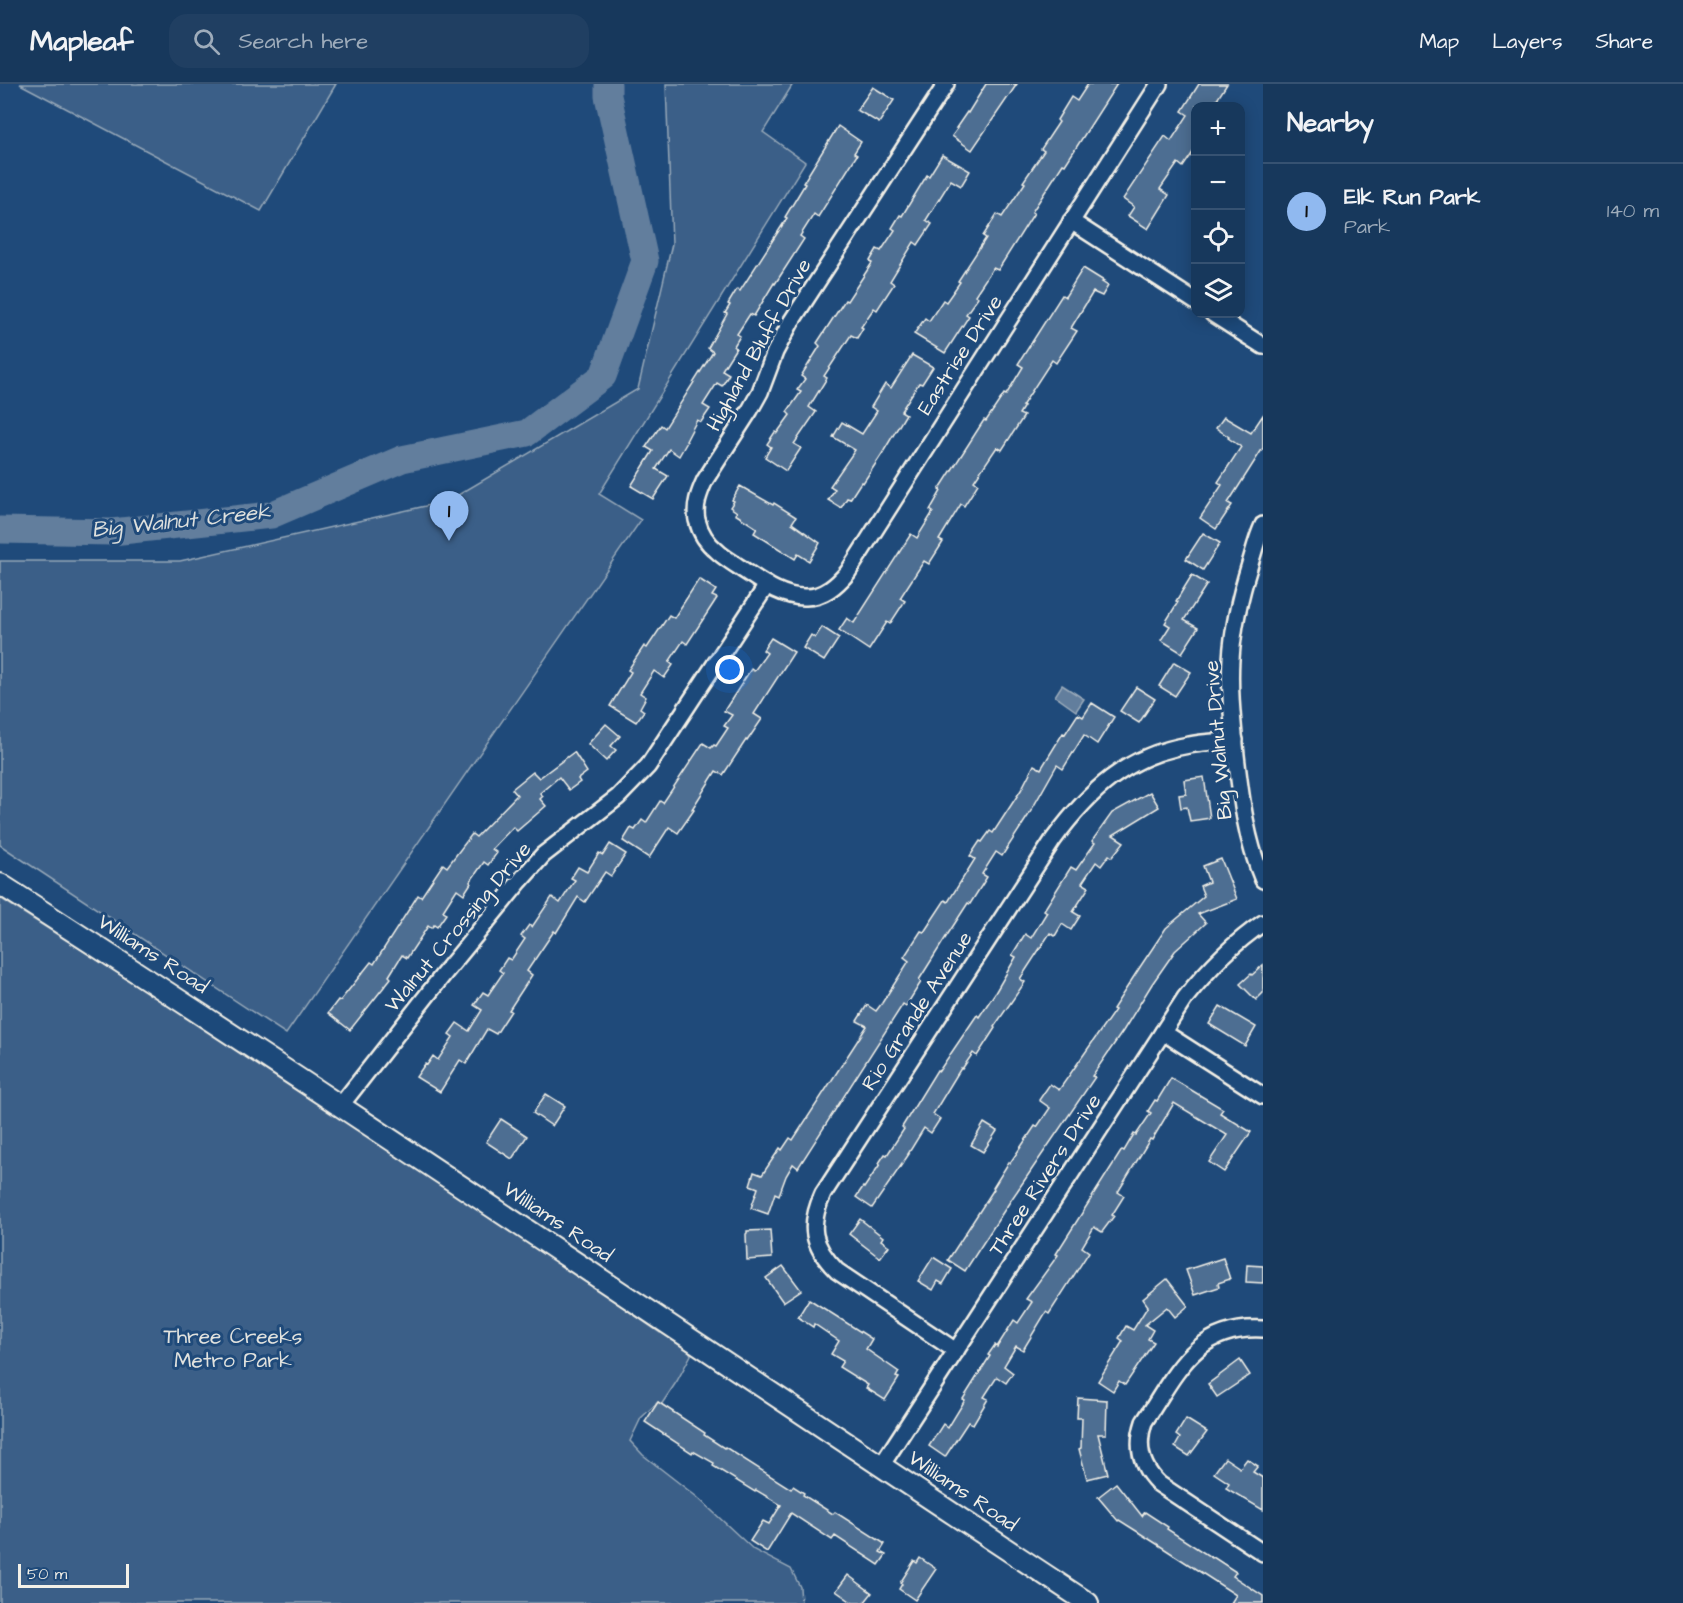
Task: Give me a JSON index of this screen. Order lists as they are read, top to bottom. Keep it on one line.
{"streets":{"main road":["Williams Road"],"street":["Highland Bluff Drive","Eastrise Drive","Big Walnut Drive","Walnut Crossing Drive","Rio Grande Avenue","Three Rivers Drive"]},"crossings":[["Highland Bluff Drive","Eastrise Drive"],["Highland Bluff Drive","Walnut Crossing Drive"],["Eastrise Drive","Walnut Crossing Drive"],["Big Walnut Drive","Rio Grande Avenue"],["Walnut Crossing Drive","Williams Road"],["Williams Road","Three Rivers Drive"],["Rio Grande Avenue","Three Rivers Drive"]],"water":["Big Walnut Creek"],"parks":["Three Creeks Metro Park"],"scale_bar":"50 m","page":{"header":"Mapleaf","search":"Search here","nav":["Map","Layers","Share"],"heading":"Nearby","map_buttons":["+","−"],"list":[{"mark":"1","name":"Elk Run Park","note":"Park","value":"140 m"}],"pins":"1","scale":"50 m"}}
